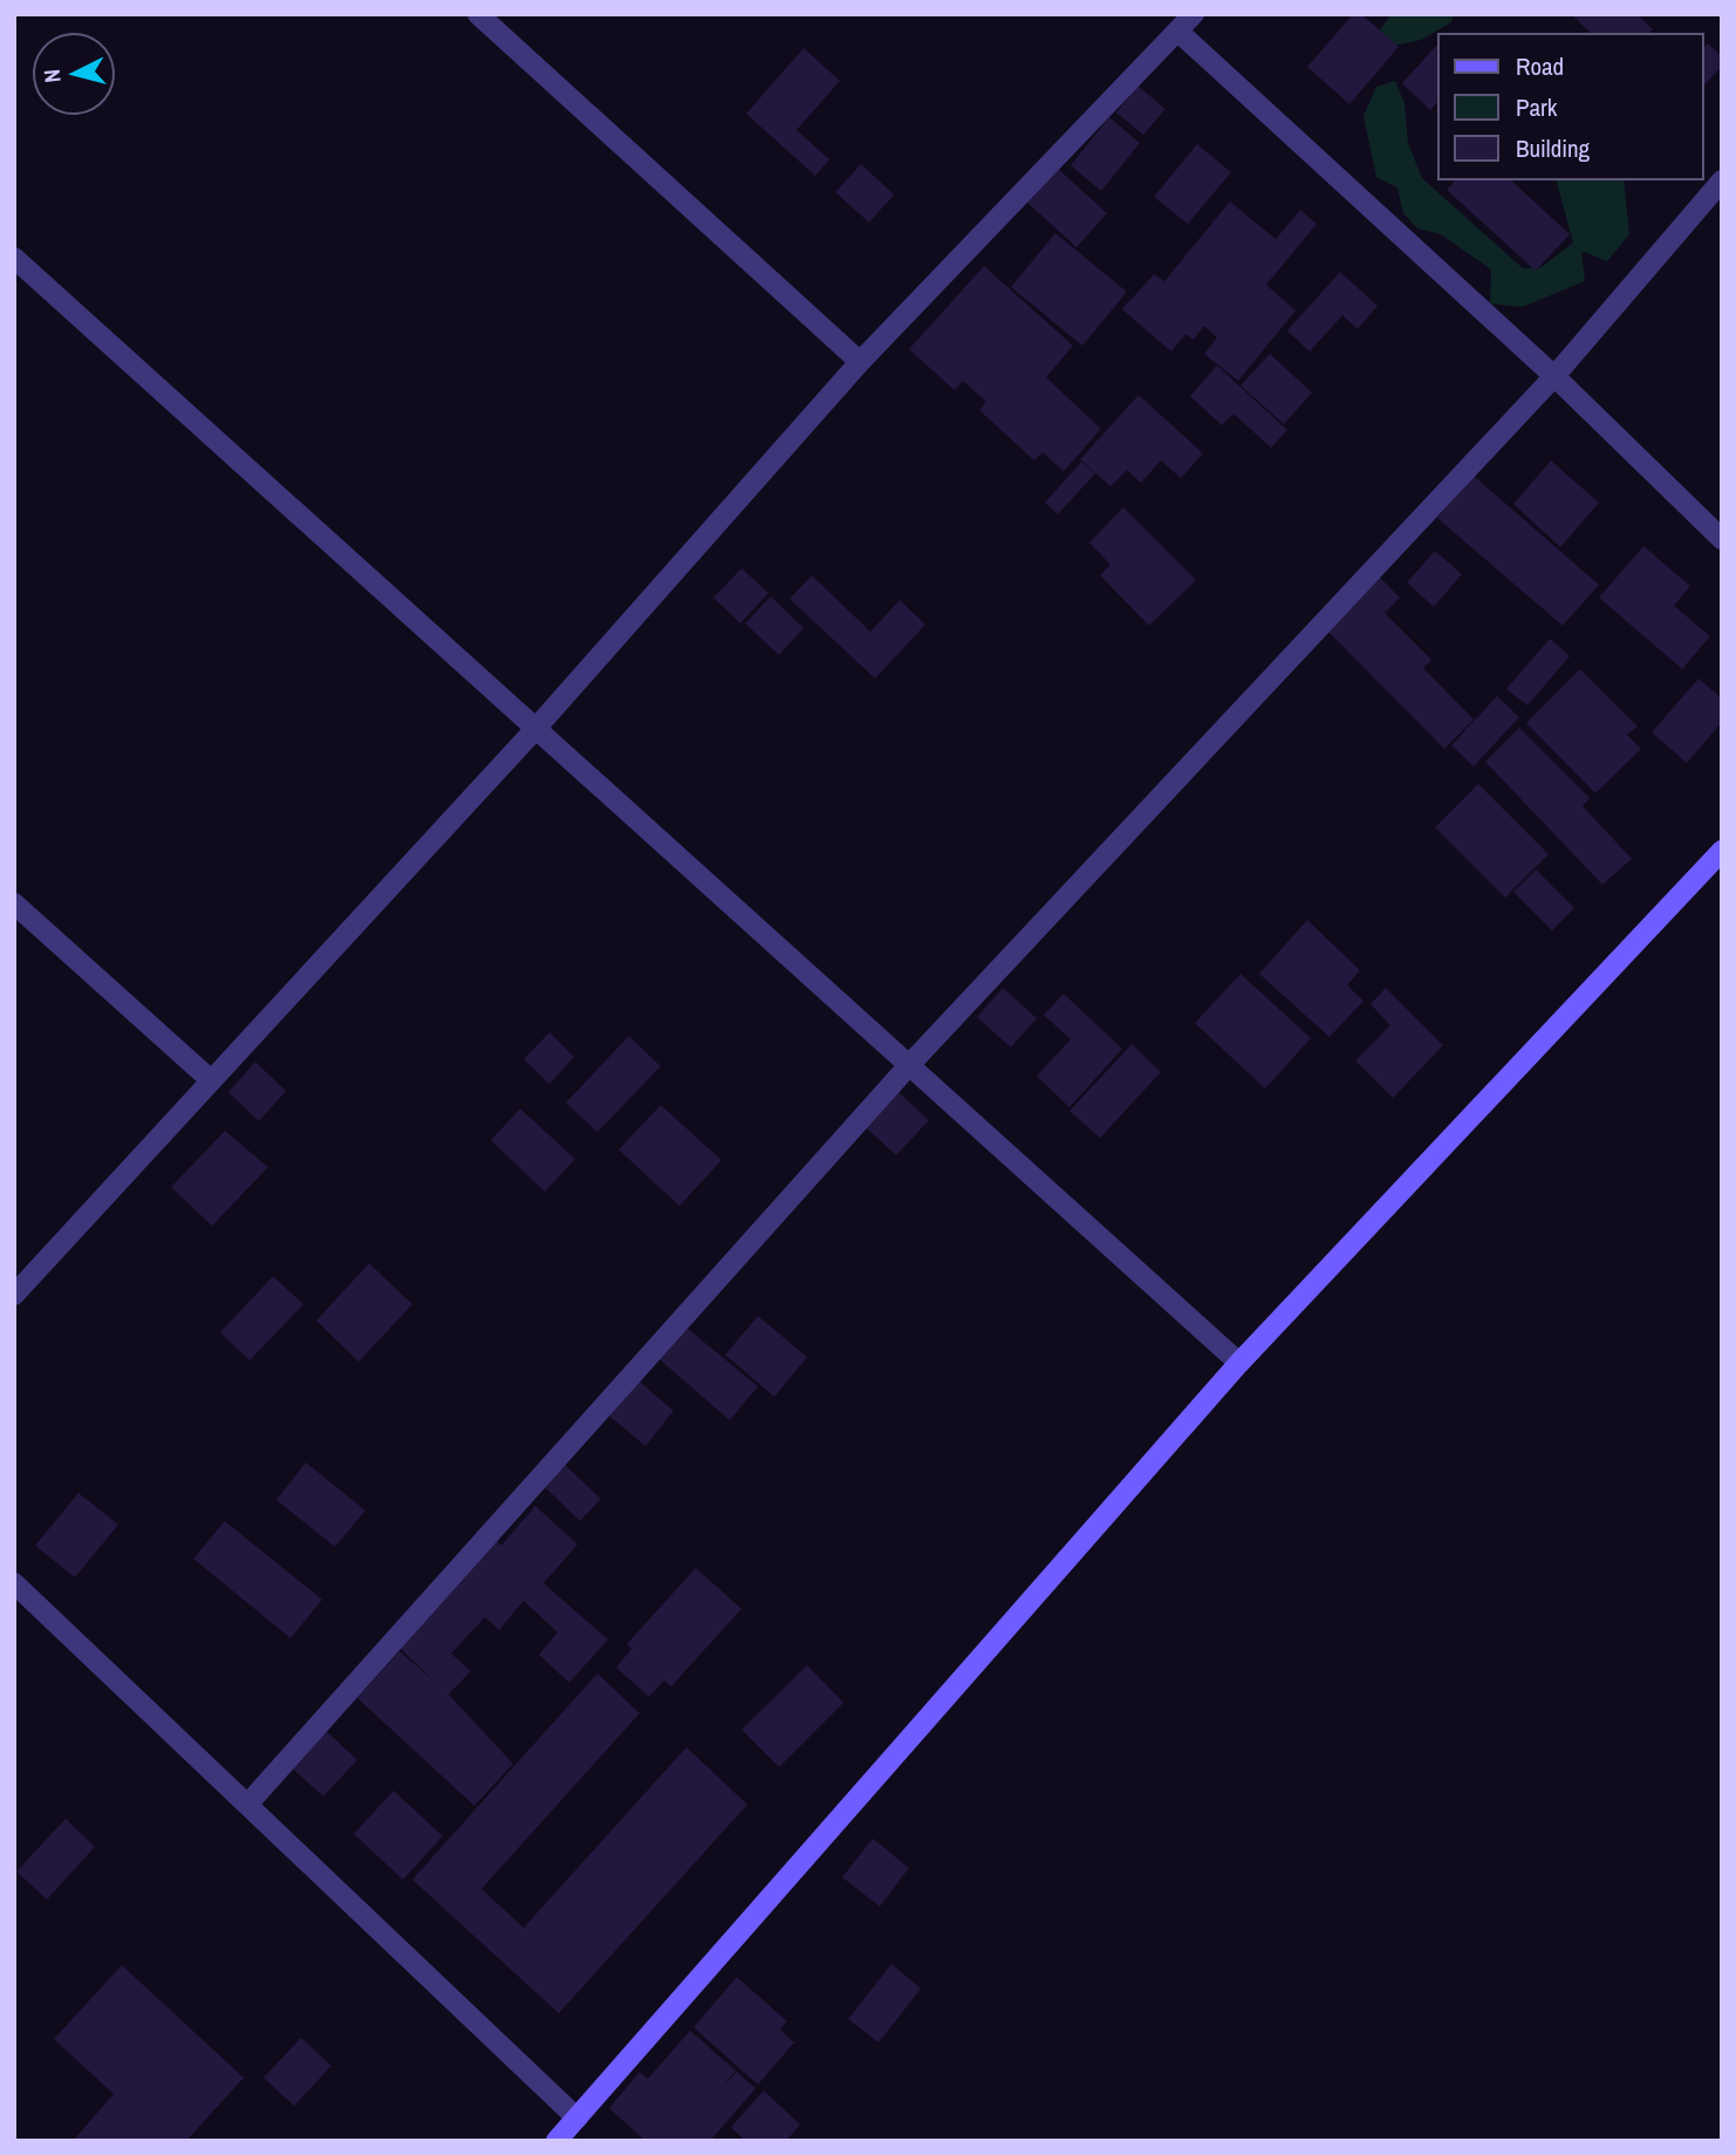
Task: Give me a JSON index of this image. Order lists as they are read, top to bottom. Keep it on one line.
{"legend":["Road","Park","Building"],"north":"left"}
